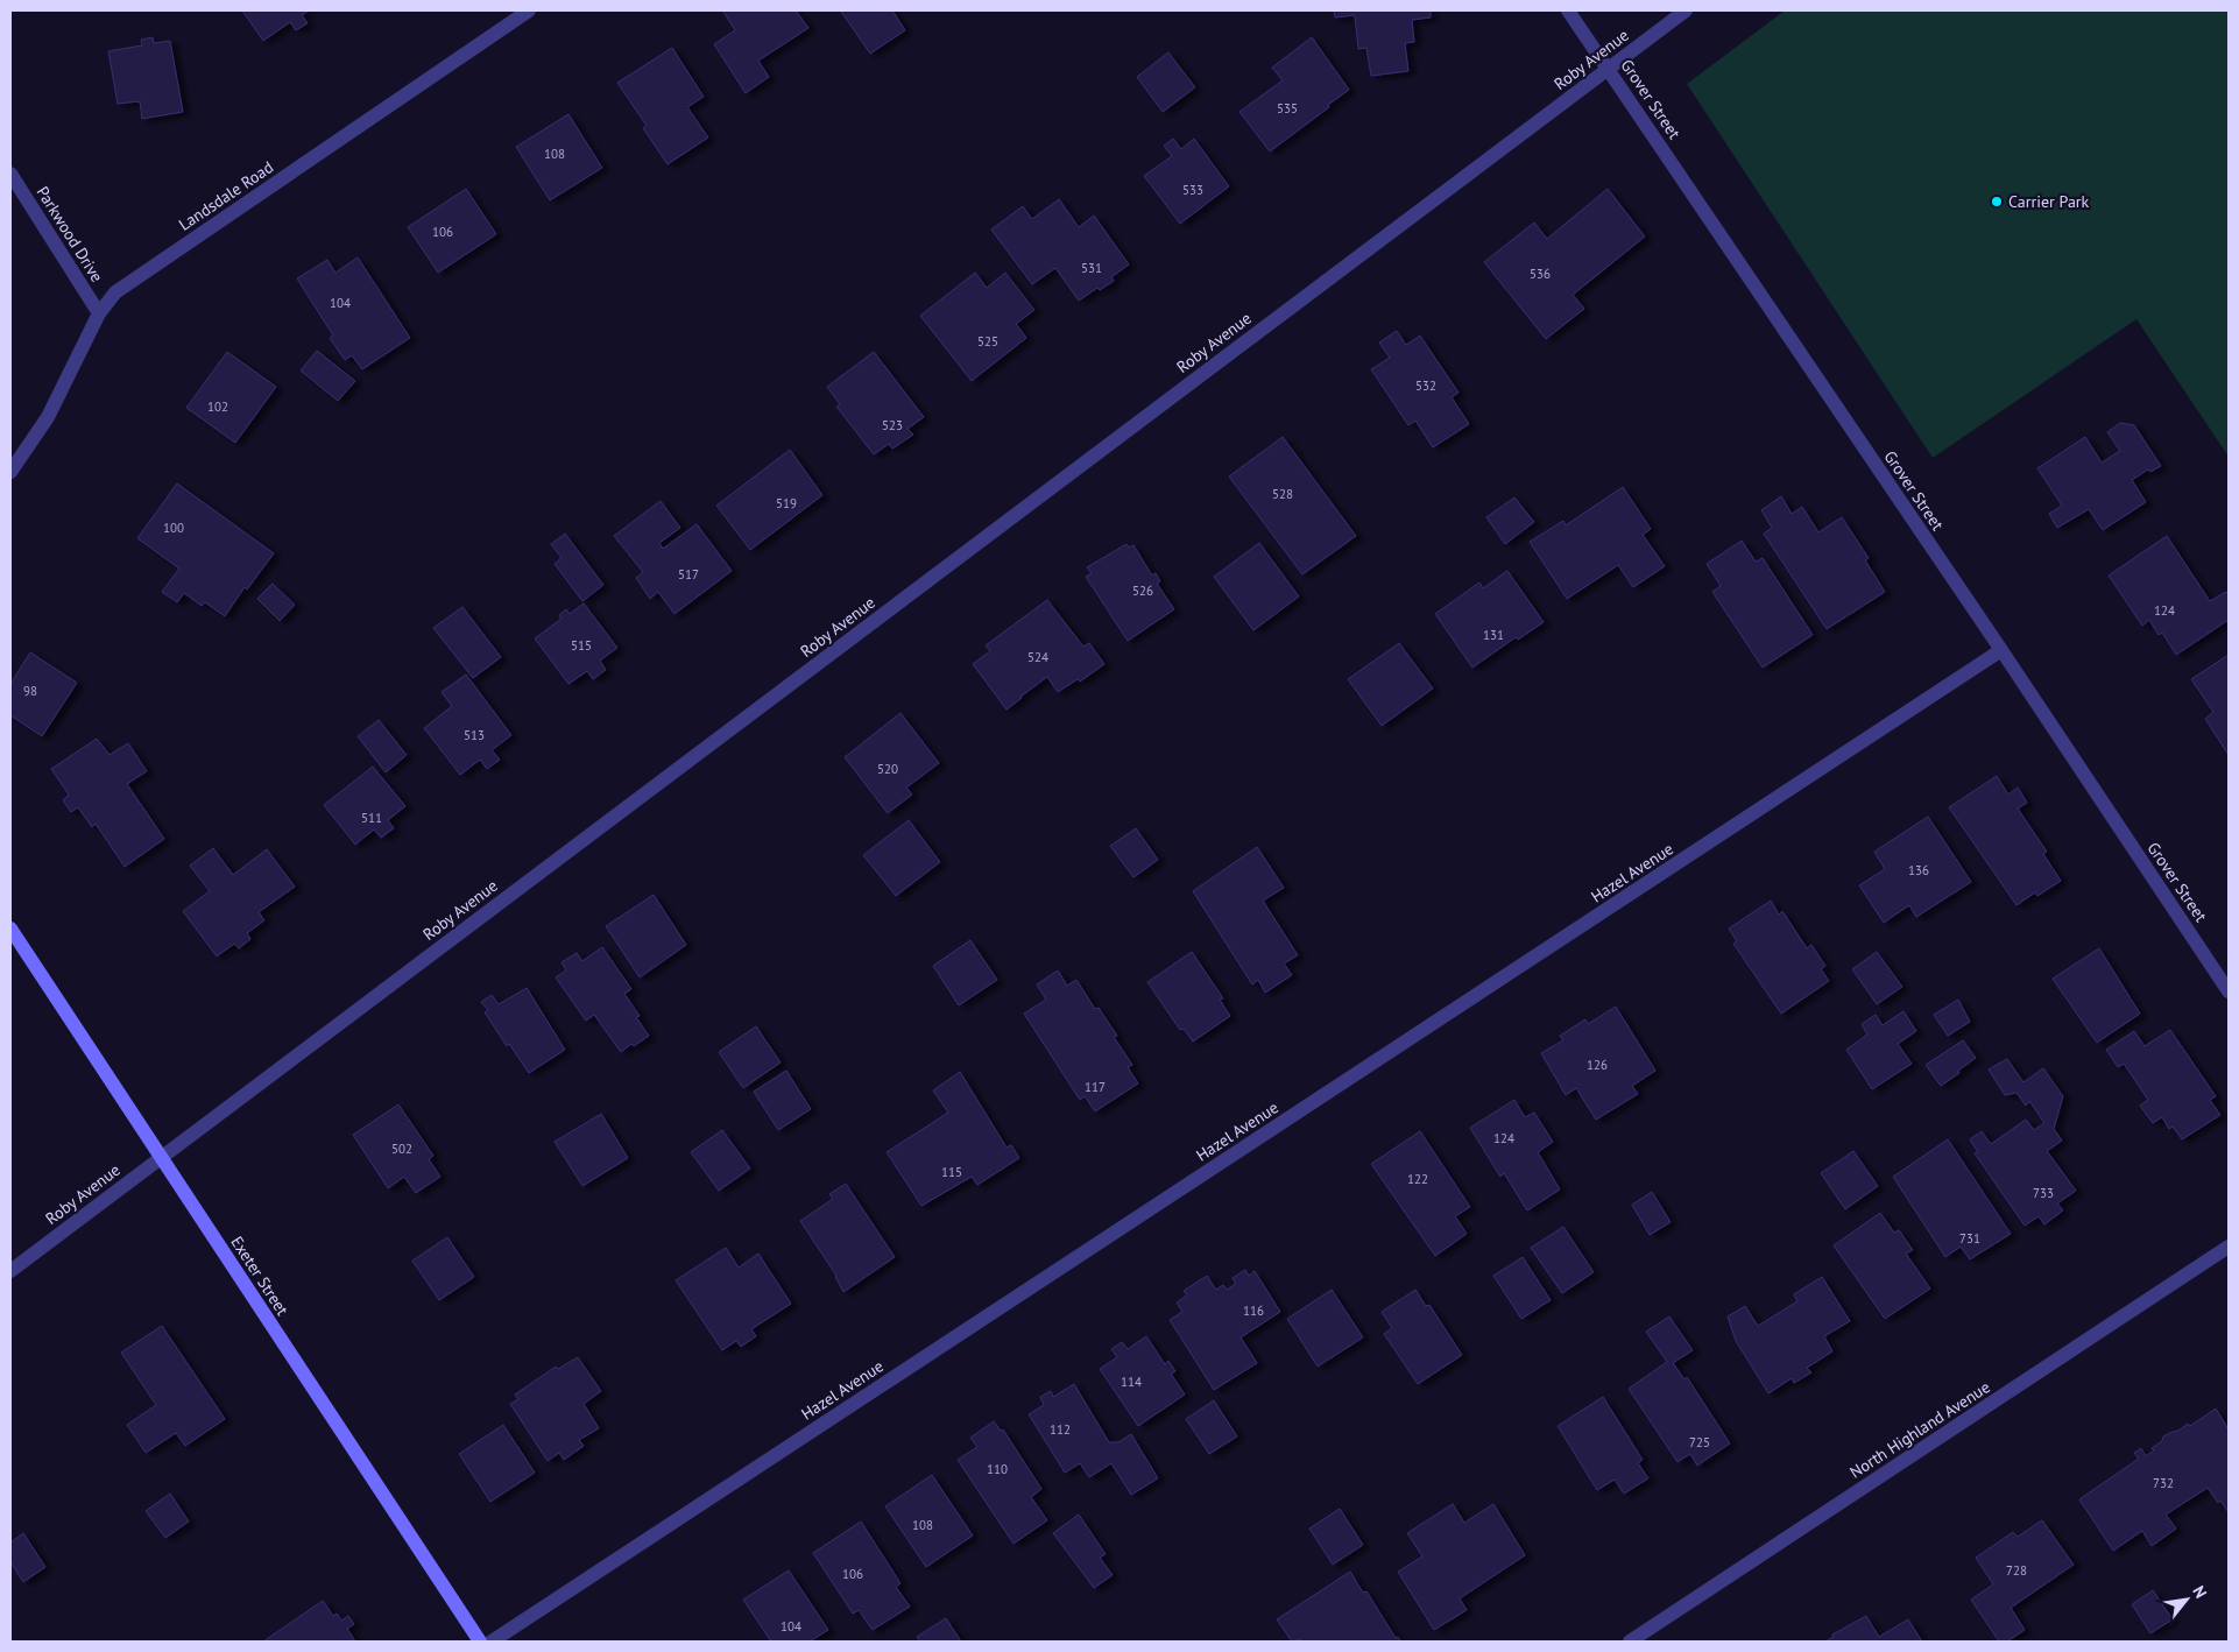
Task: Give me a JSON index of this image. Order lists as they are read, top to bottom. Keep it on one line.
{"streets":{"street":["Roby Avenue","Grover Street","Landsdale Road","Parkwood Drive","Hazel Avenue","Exeter Street","North Highland Avenue"]},"crossings":[["Roby Avenue","Grover Street"],["Roby Avenue","Exeter Street"],["Grover Street","Hazel Avenue"],["Landsdale Road","Parkwood Drive"]],"places":["Carrier Park"],"house_numbers":["535","108","533","106","531","536","104","525","532","102","523","528","519","100","517","526","124","131","515","524","98","513","520","511","136","126","117","124","502","115","122","733","731","116","114","112","725","110","732","108","728","106","104"],"north":"top right"}
